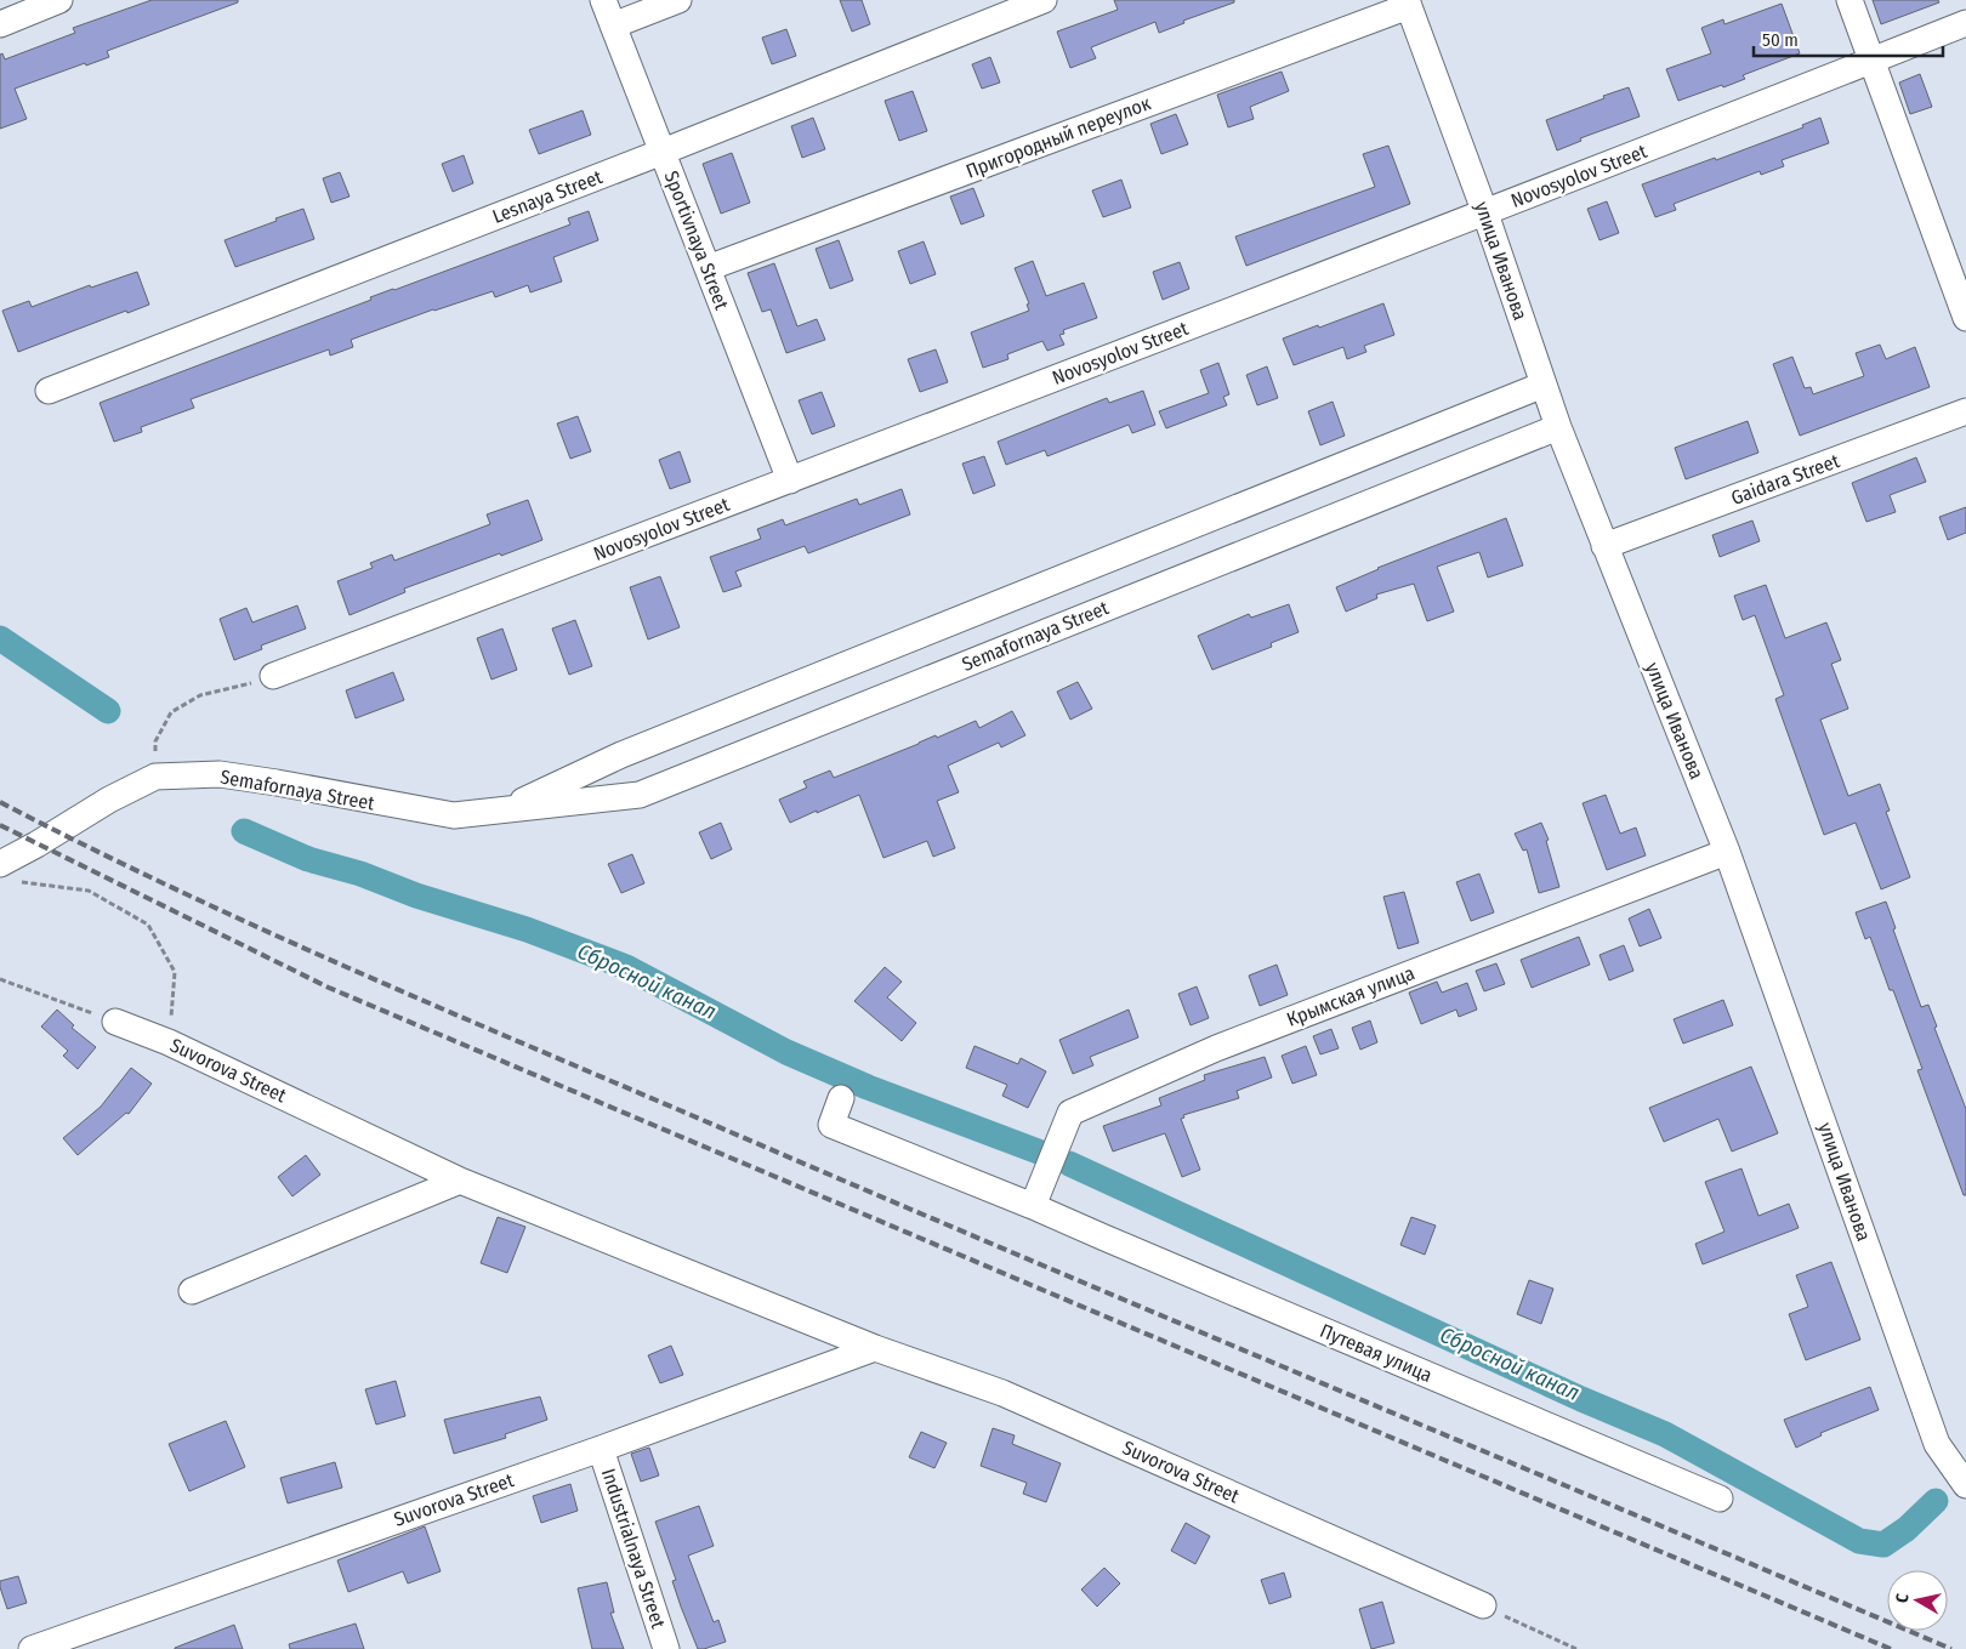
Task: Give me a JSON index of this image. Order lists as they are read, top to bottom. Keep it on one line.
{"streets":{"street":["Пригородный переулок","Novosyolov Street","Lesnaya Street","Sportivnaya Street","улица Иванова","Gaidara Street","Semafornaya Street","Крымская улица","Suvorova Street","Путевая улица","Industrialnaya Street"]},"crossings":[["Пригородный переулок","Sportivnaya Street"],["Пригородный переулок","улица Иванова"],["Novosyolov Street","Sportivnaya Street"],["Novosyolov Street","улица Иванова"],["Lesnaya Street","Sportivnaya Street"],["улица Иванова","Gaidara Street"],["улица Иванова","Semafornaya Street"],["улица Иванова","Крымская улица"],["Крымская улица","Путевая улица"],["Suvorova Street","Industrialnaya Street"]],"water":["Сбросной канал"],"scale_bar":"50 m","north":"left"}
